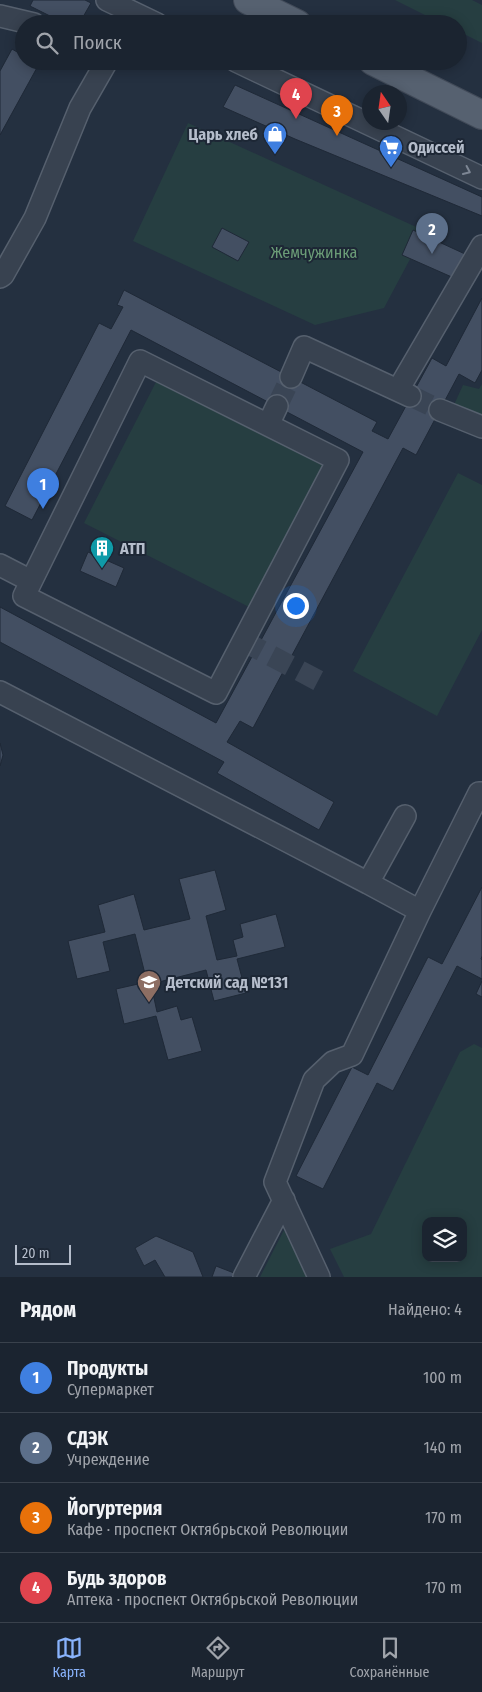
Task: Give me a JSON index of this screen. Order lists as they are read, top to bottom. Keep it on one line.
{"parks":["Жемчужинка"],"places":{"shop":["Царь хлеб"],"supermarket":["Одиссей"],"building":["АТП"],"school or university":["Детский сад №131"]},"scale_bar":"20 m","north":"top","page":{"search":"Поиск","pins":["4","3","2","1"],"scale":"20 m","heading":["Рядом","Найдено: 4"],"list":[{"mark":"1","name":"Продукты","note":"Супермаркет","value":"100 m"},{"mark":"2","name":"СДЭК","note":"Учреждение","value":"140 m"},{"mark":"3","name":"Йогуртерия","note":"Кафе · проспект Октябрьской Революции","value":"170 m"},{"mark":"4","name":"Будь здоров","note":"Аптека · проспект Октябрьской Революции","value":"170 m"}],"nav":["Карта","Маршрут","Сохранённые"]}}
